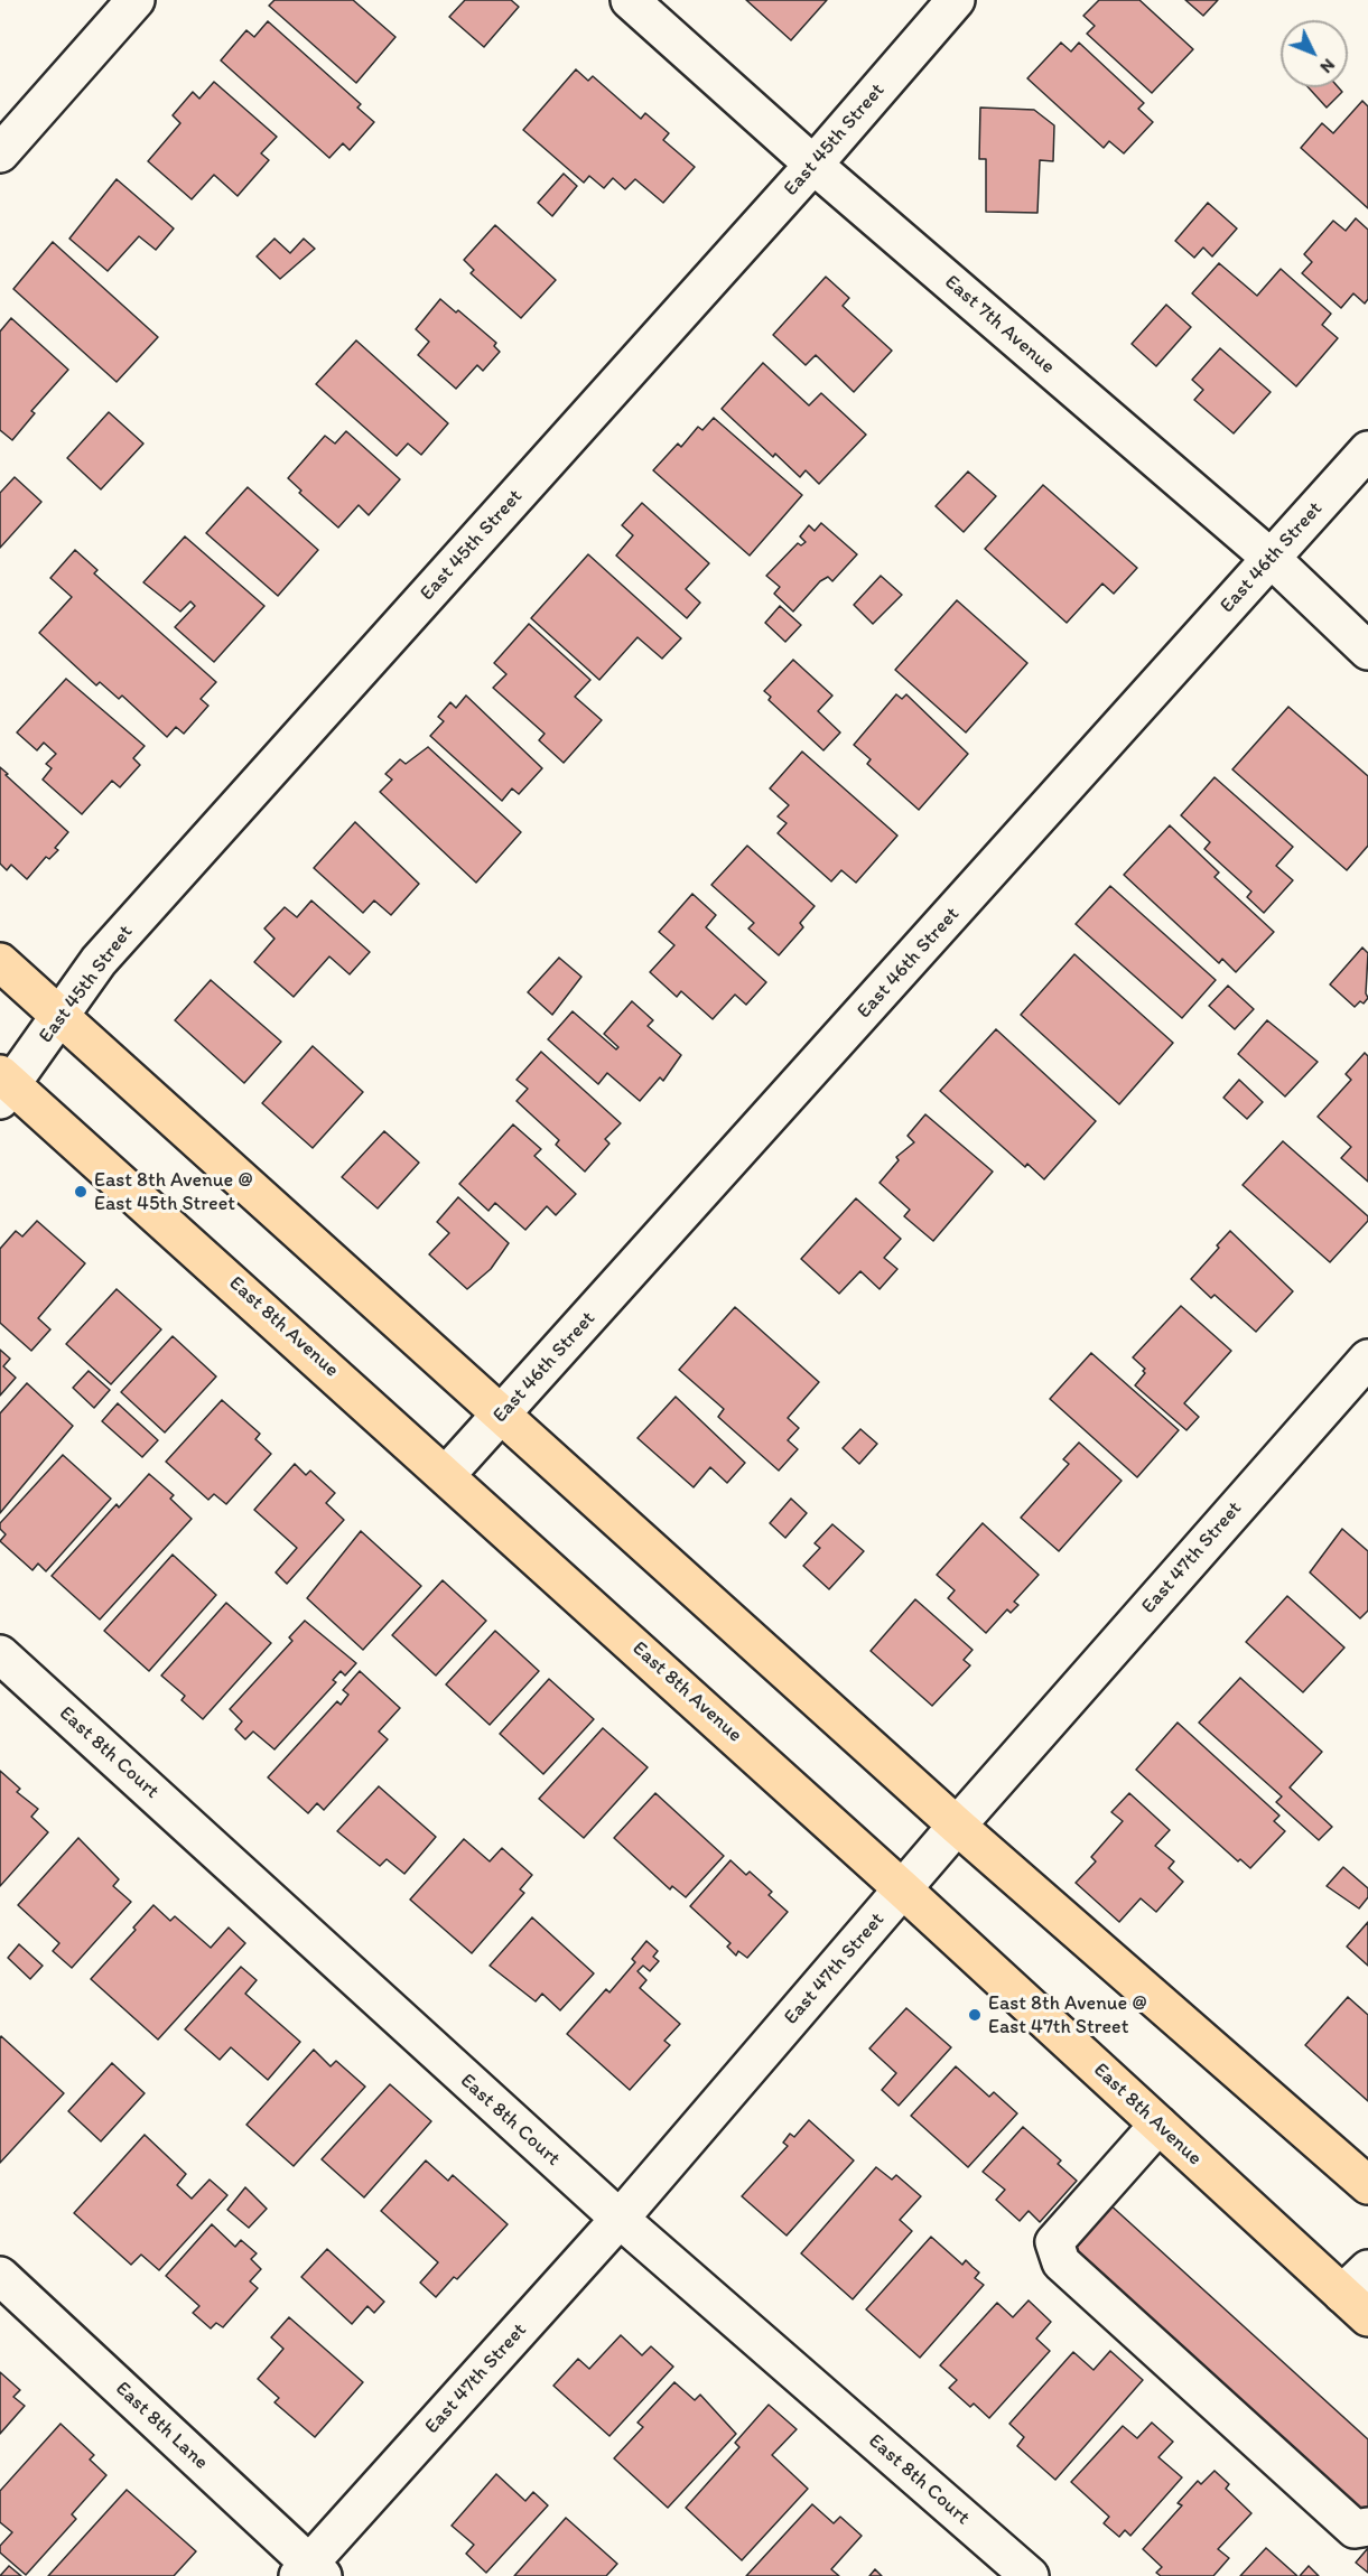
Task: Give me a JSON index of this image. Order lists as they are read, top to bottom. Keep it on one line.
{"streets":{"main road":["East 8th Avenue"],"street":["East 45th Street","East 7th Avenue","East 46th Street","East 47th Street","East 8th Court","East 8th Lane"]},"crossings":[["East 45th Street","East 7th Avenue"],["East 45th Street","East 8th Avenue"],["East 7th Avenue","East 46th Street"],["East 46th Street","East 8th Avenue"],["East 8th Avenue","East 47th Street"],["East 47th Street","East 8th Court"],["East 47th Street","East 8th Lane"]],"places":["East 8th Avenue @ East 45th Street","East 8th Avenue @ East 47th Street"],"north":"bottom right"}
